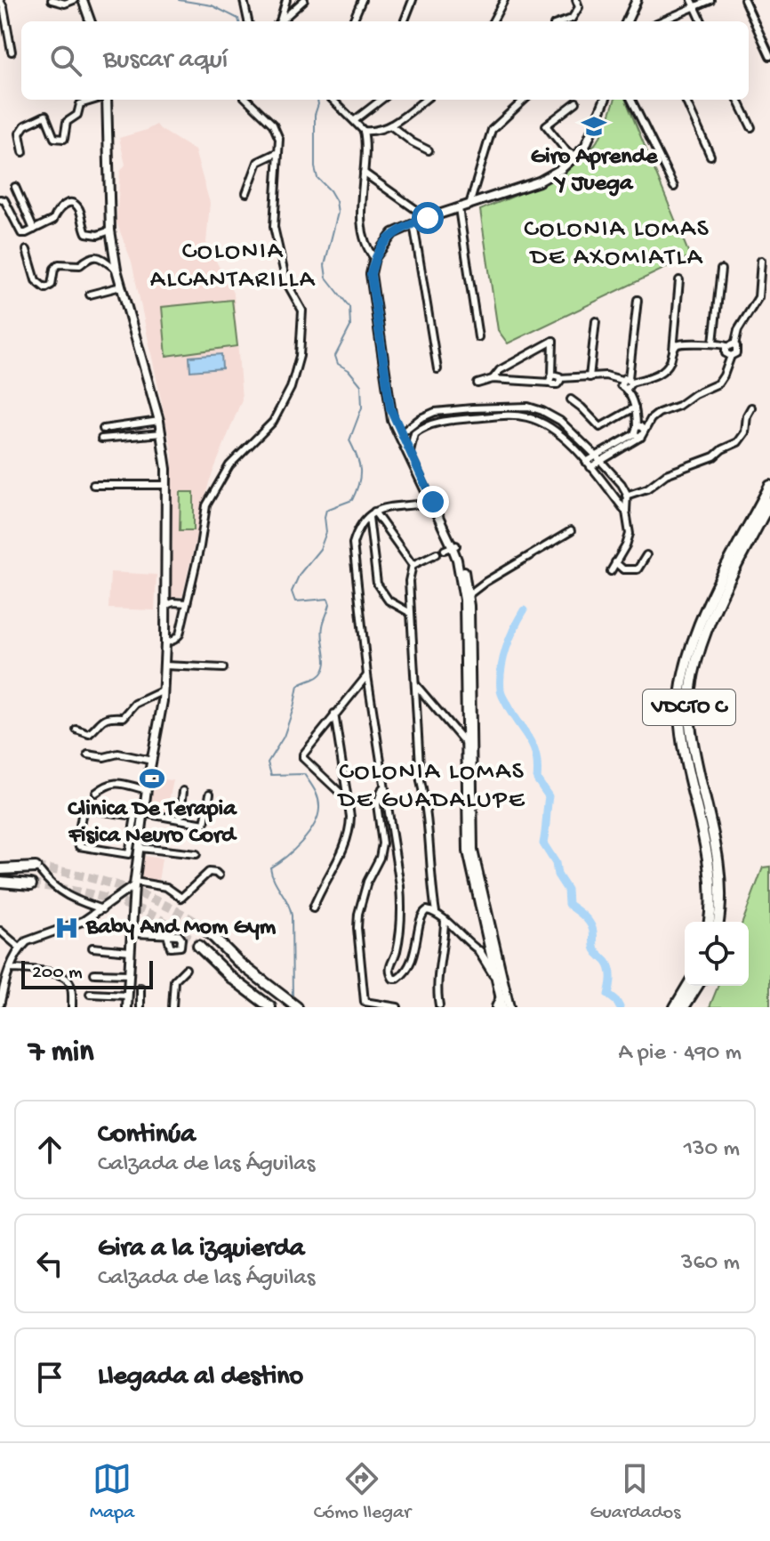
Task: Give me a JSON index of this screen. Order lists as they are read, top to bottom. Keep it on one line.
{"streets":{"highway":["VDCTO C"]},"districts":["COLONIA LOMAS DE AXOMIATLA","COLONIA ALCANTARILLA","COLONIA LOMAS DE GUADALUPE"],"places":{"school or university":["Giro Aprende Y Juega"],"sports":["Clinica De Terapia Fisica Neuro Cord"],"hospital":["Baby And Mom Gym"]},"scale_bar":"200 m","page":{"search":"Buscar aquí","scale":"200 m","heading":["7 min","A pie · 490 m"],"list":[["Continúa","Calzada de las Águilas","130 m"],["Gira a la izquierda","Calzada de las Águilas","360 m"],"Llegada al destino"],"nav":["Mapa","Cómo llegar","Guardados"]}}
